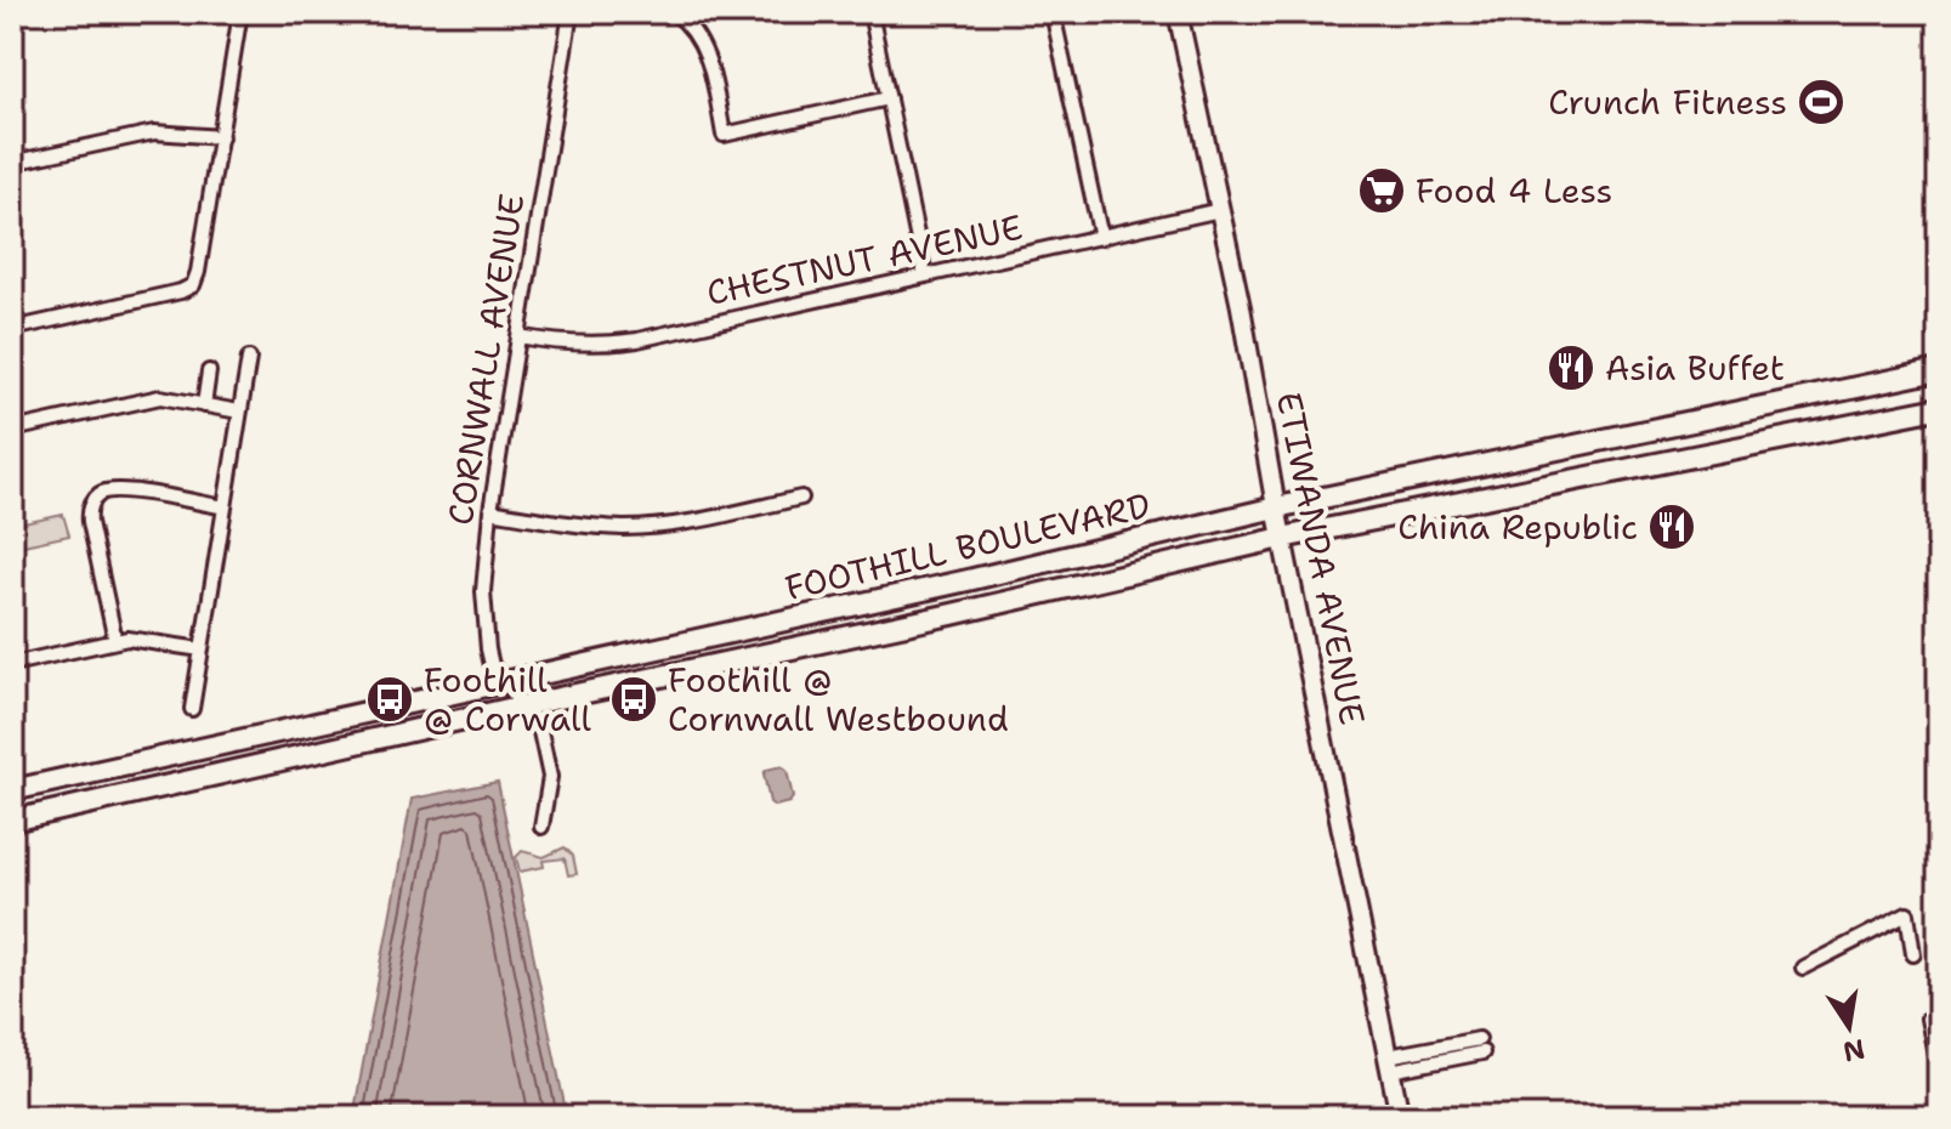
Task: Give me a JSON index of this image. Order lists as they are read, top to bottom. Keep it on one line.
{"streets":{"main road":["FOOTHILL BOULEVARD","ETIWANDA AVENUE"],"street":["CHESTNUT AVENUE","CORNWALL AVENUE"]},"crossings":[["CHESTNUT AVENUE","CORNWALL AVENUE"],["CHESTNUT AVENUE","ETIWANDA AVENUE"],["CORNWALL AVENUE","FOOTHILL BOULEVARD"],["FOOTHILL BOULEVARD","ETIWANDA AVENUE"]],"places":{"sports":["Crunch Fitness"],"supermarket":["Food 4 Less"],"restaurant":["Asia Buffet","China Republic"],"bus stop":["Foothill @ Corwall","Foothill @ Cornwall Westbound"]},"north":"bottom"}
